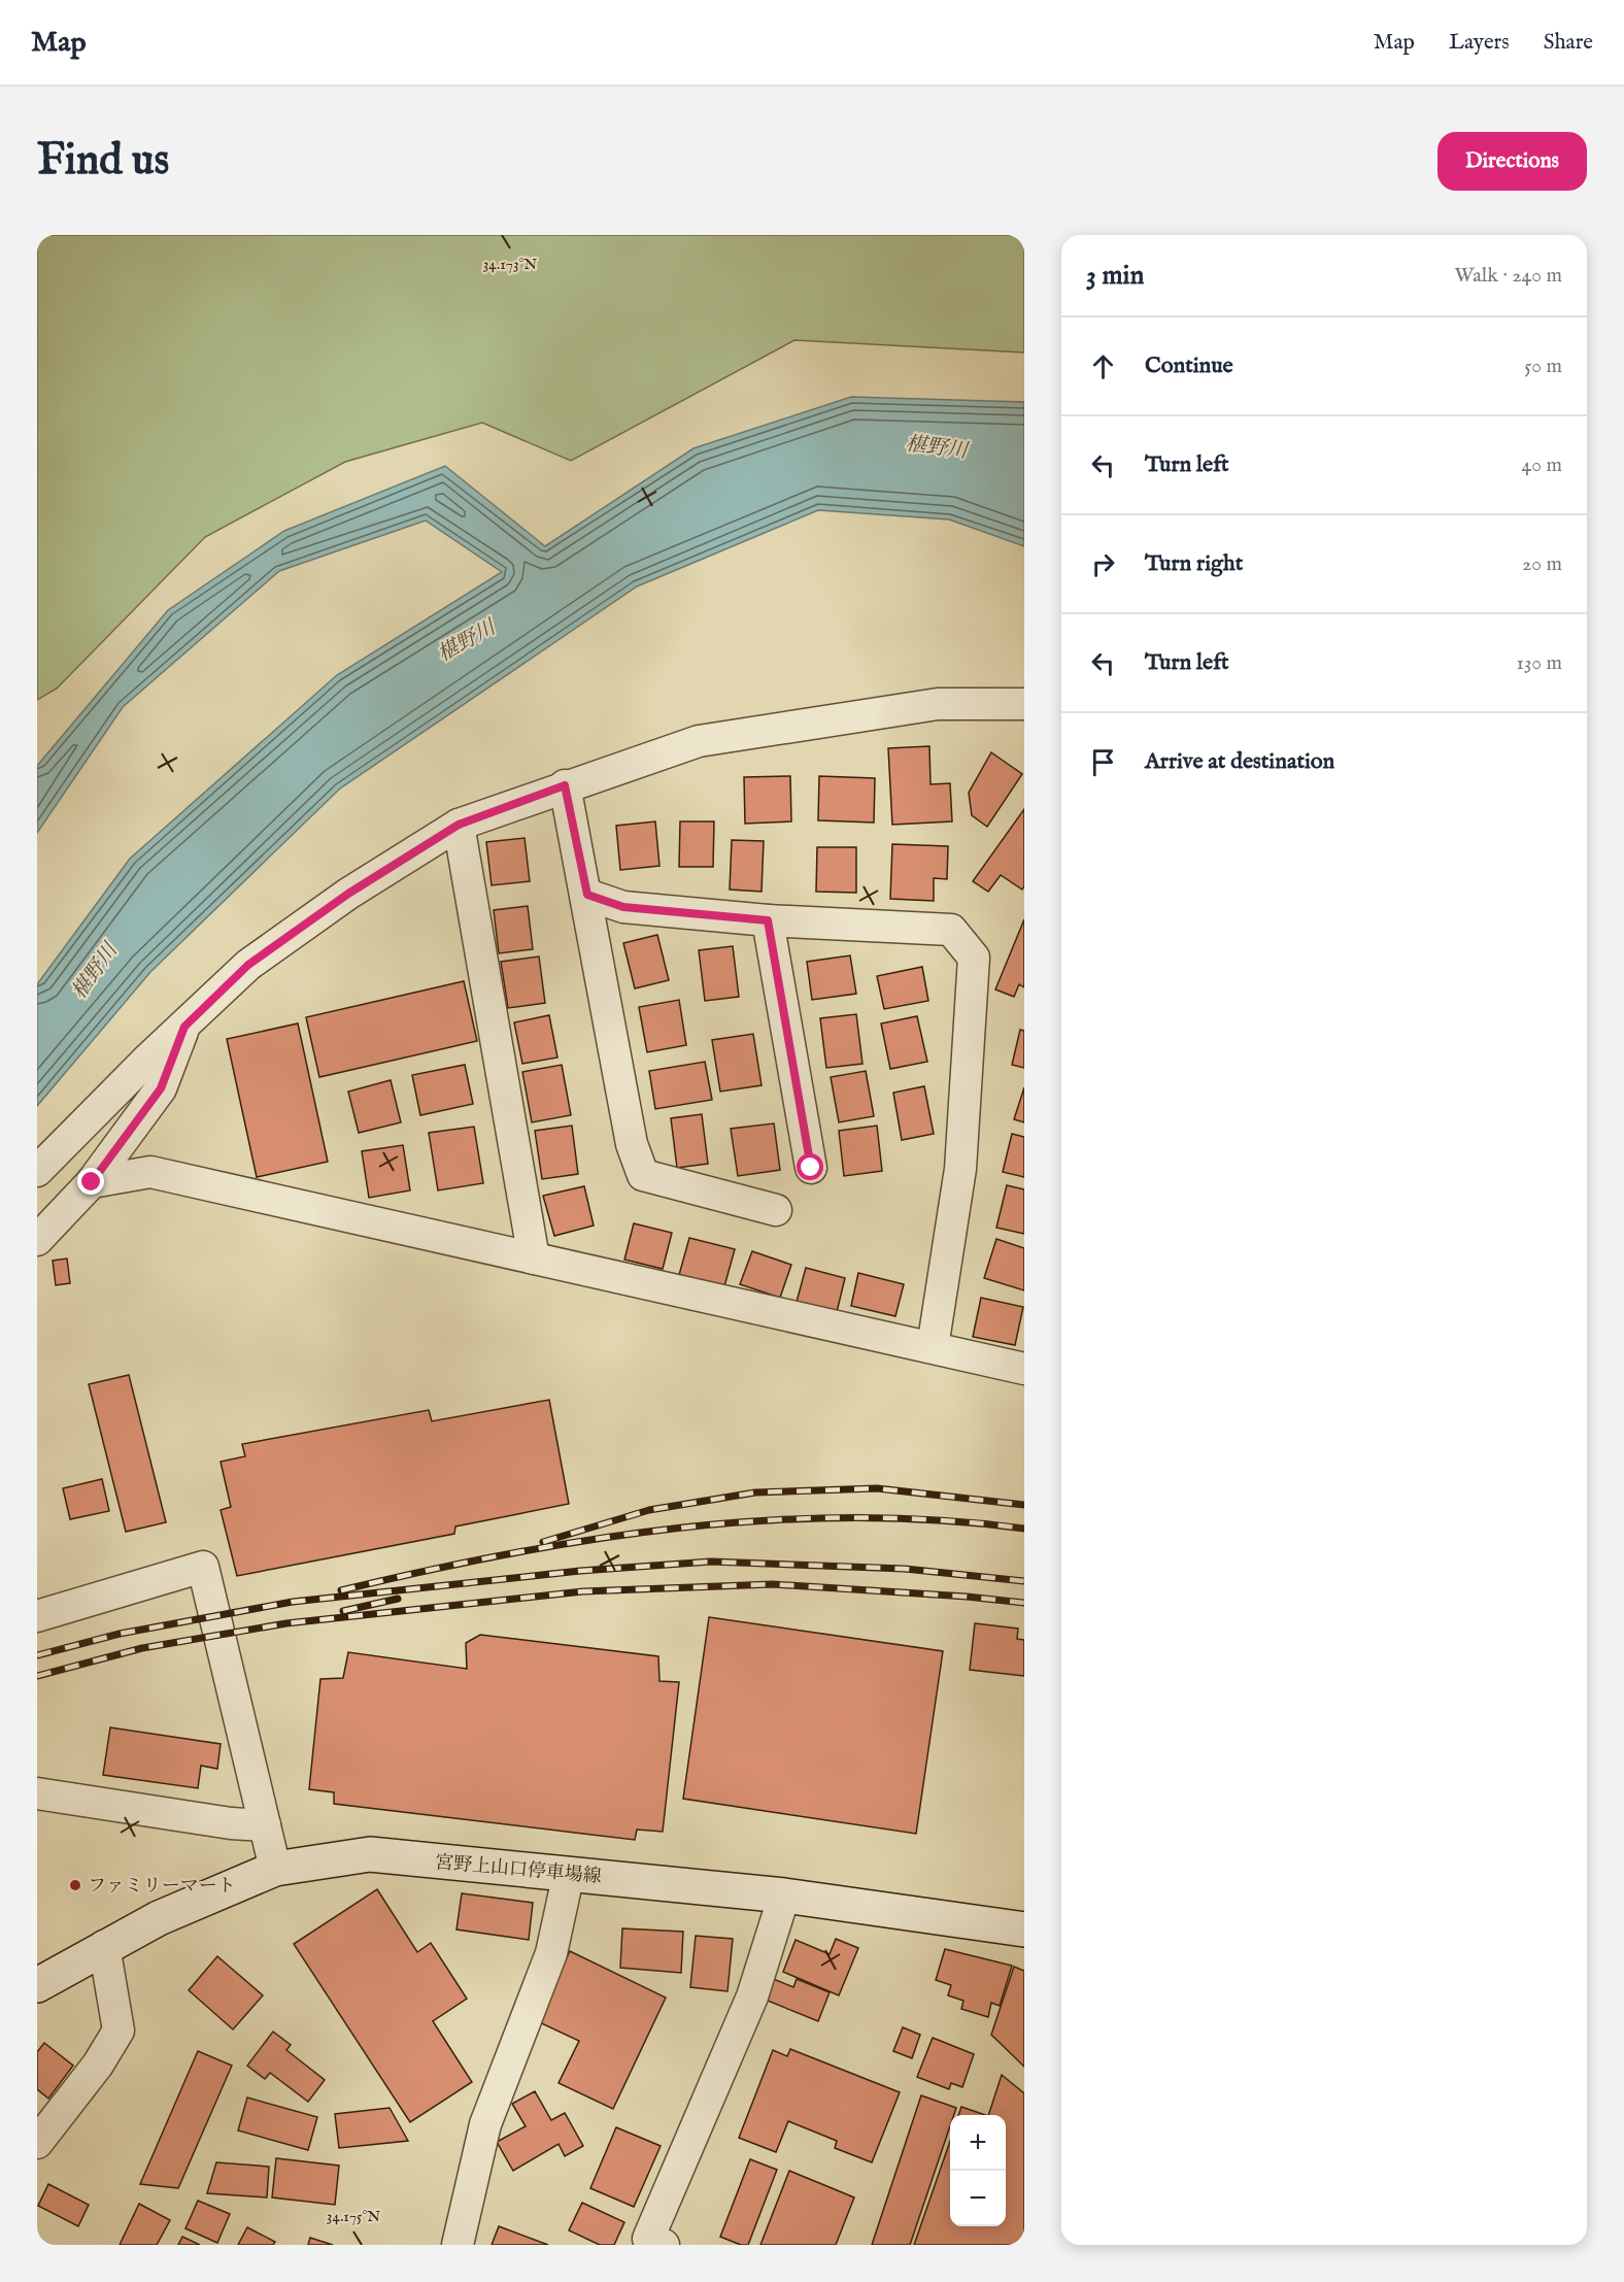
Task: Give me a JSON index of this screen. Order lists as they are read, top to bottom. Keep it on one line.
{"streets":{"main road":["宮野上山口停車場線"]},"water":["椹野川"],"places":["ファミリーマート"],"page":{"header":"Map","nav":["Map","Layers","Share"],"buttons":"Directions","title":"Find us","heading":["3 min","Walk · 240 m"],"list":[["Continue","50 m"],["Turn left","40 m"],["Turn right","20 m"],["Turn left","130 m"],"Arrive at destination"],"map_buttons":["+","−"]},"coordinates":["34.173°N","34.175°N"]}
